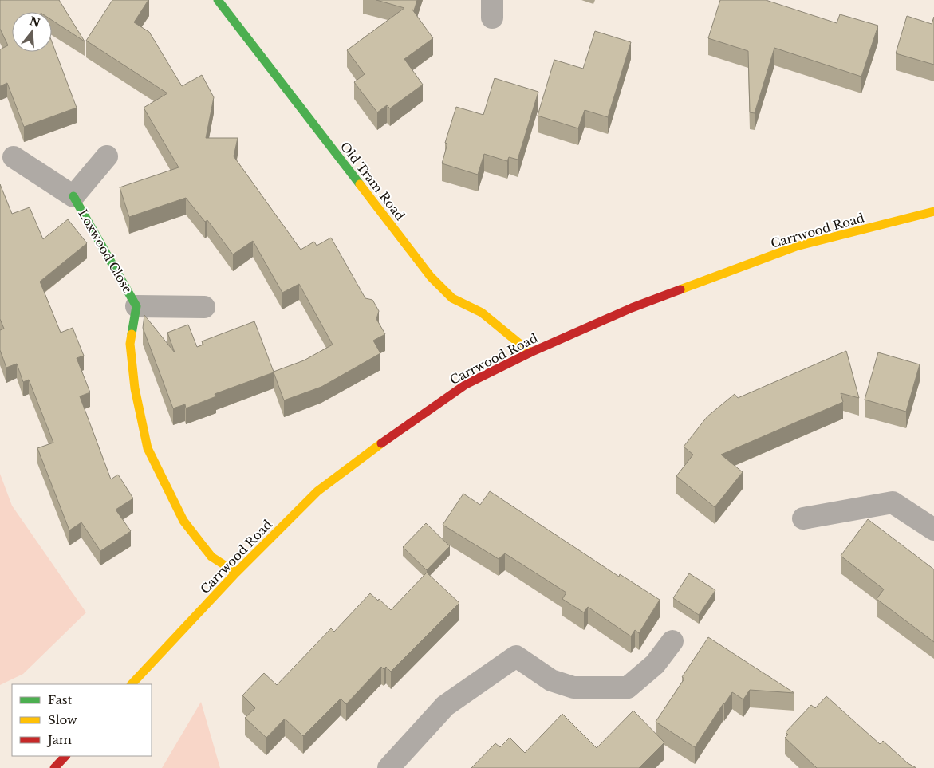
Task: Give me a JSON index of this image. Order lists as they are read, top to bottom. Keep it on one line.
{"streets":{"street":["Old Tram Road","Carrwood Road","Loxwood Close"]},"crossings":[["Old Tram Road","Carrwood Road"],["Carrwood Road","Loxwood Close"]],"legend":["Fast","Slow","Jam"],"north":"top"}
